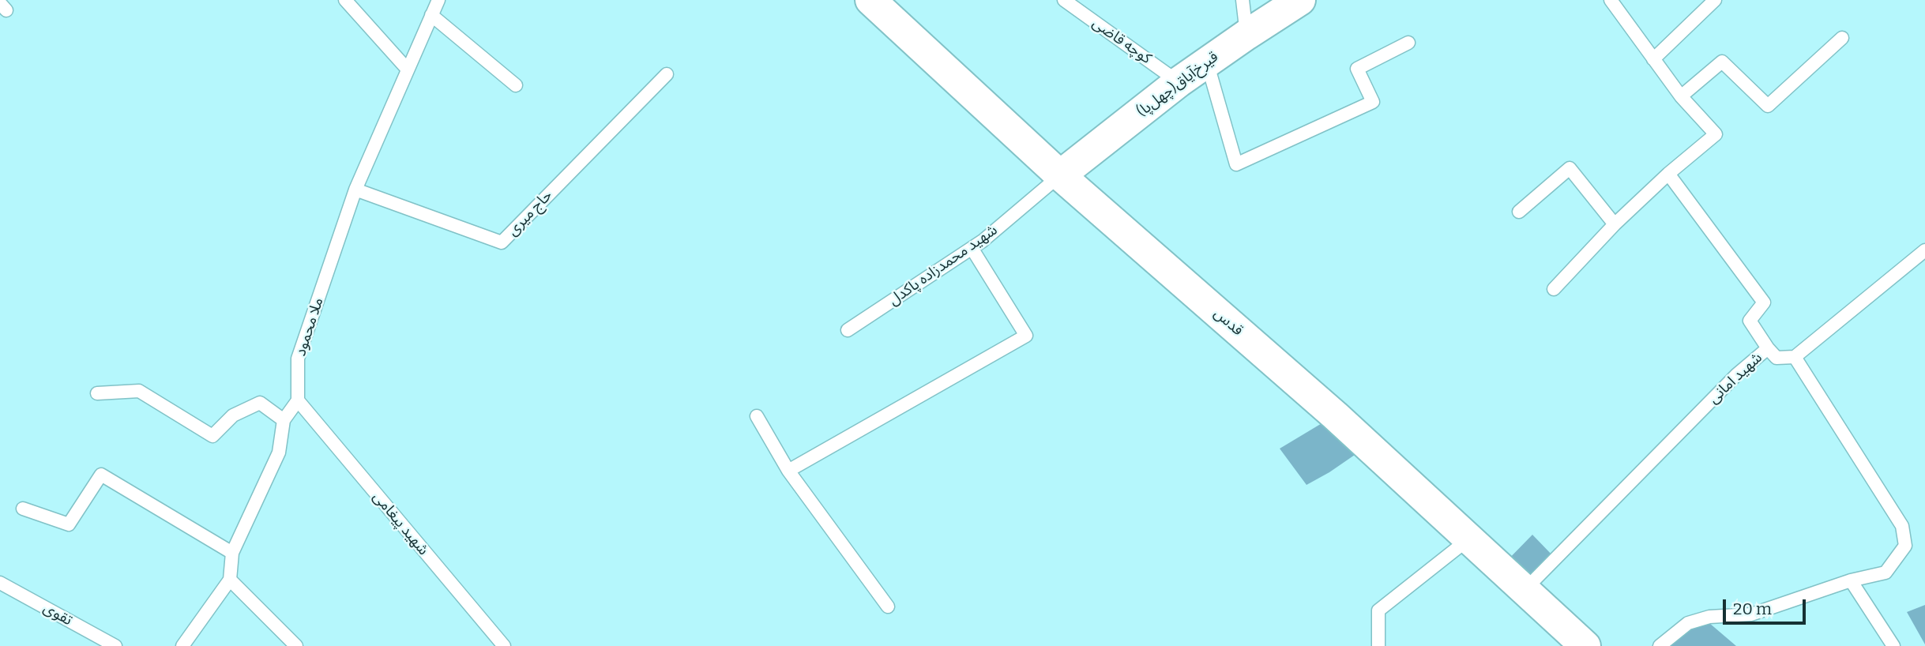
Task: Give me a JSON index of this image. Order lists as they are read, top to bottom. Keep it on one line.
{"streets":{"street":["قیرخ‌آیاق(چهل‌پا)","قدس"],"lane":["کوچه قاضی","حاج میری","شهید محمدزاده پاکدل","ملا محمود","شهید امانی","شهید پیغامی","تقوی"]},"crossings":[["کوچه قاضی","قیرخ‌آیاق(چهل‌پا)"],["قیرخ‌آیاق(چهل‌پا)","شهید محمدزاده پاکدل"],["قیرخ‌آیاق(چهل‌پا)","قدس"],["حاج میری","ملا محمود"],["شهید محمدزاده پاکدل","قدس"],["قدس","شهید امانی"],["ملا محمود","شهید پیغامی"]],"scale_bar":"20 m"}
